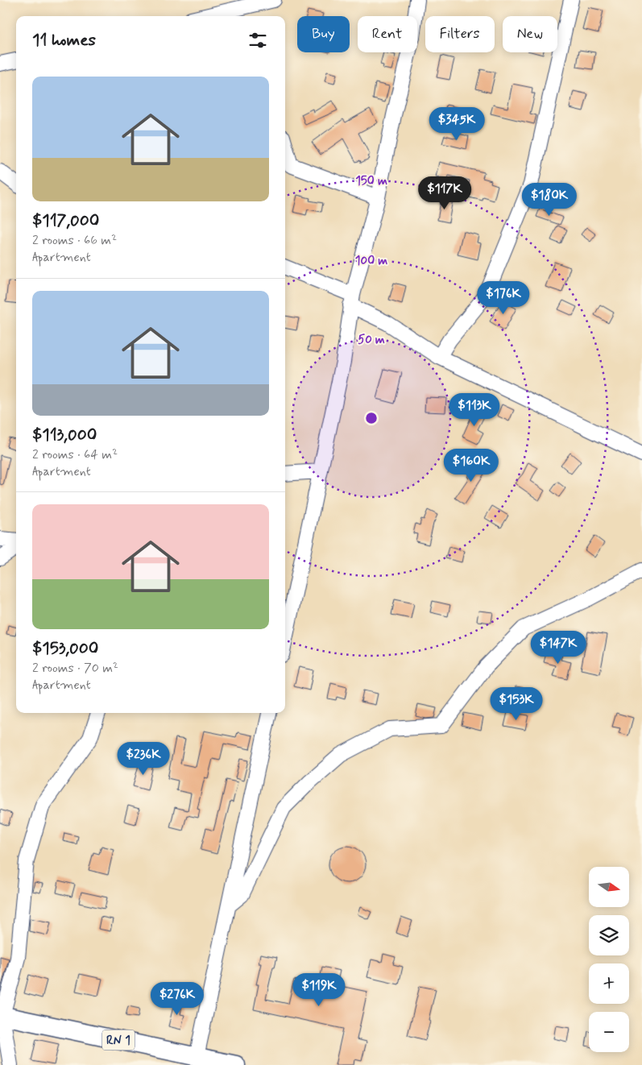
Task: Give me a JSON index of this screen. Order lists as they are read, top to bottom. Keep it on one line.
{"streets":{"main road":["RN 1"]},"north":"right","page":{"chip":["Buy","Rent","Filters","New"],"heading":"11 homes","list":[{"name":"$117,000","note":"2 rooms · 66 m² · Apartment"},{"name":"$113,000","note":"2 rooms · 64 m² · Apartment"},{"name":"$153,000","note":"2 rooms · 70 m² · Apartment"}],"price":["$345K","$117K","$180K","$176K","$113K","$160K","$147K","$153K","$236K","$119K","$276K"],"map_buttons":["+","−"]},"rings":["150 m","100 m","50 m"]}
